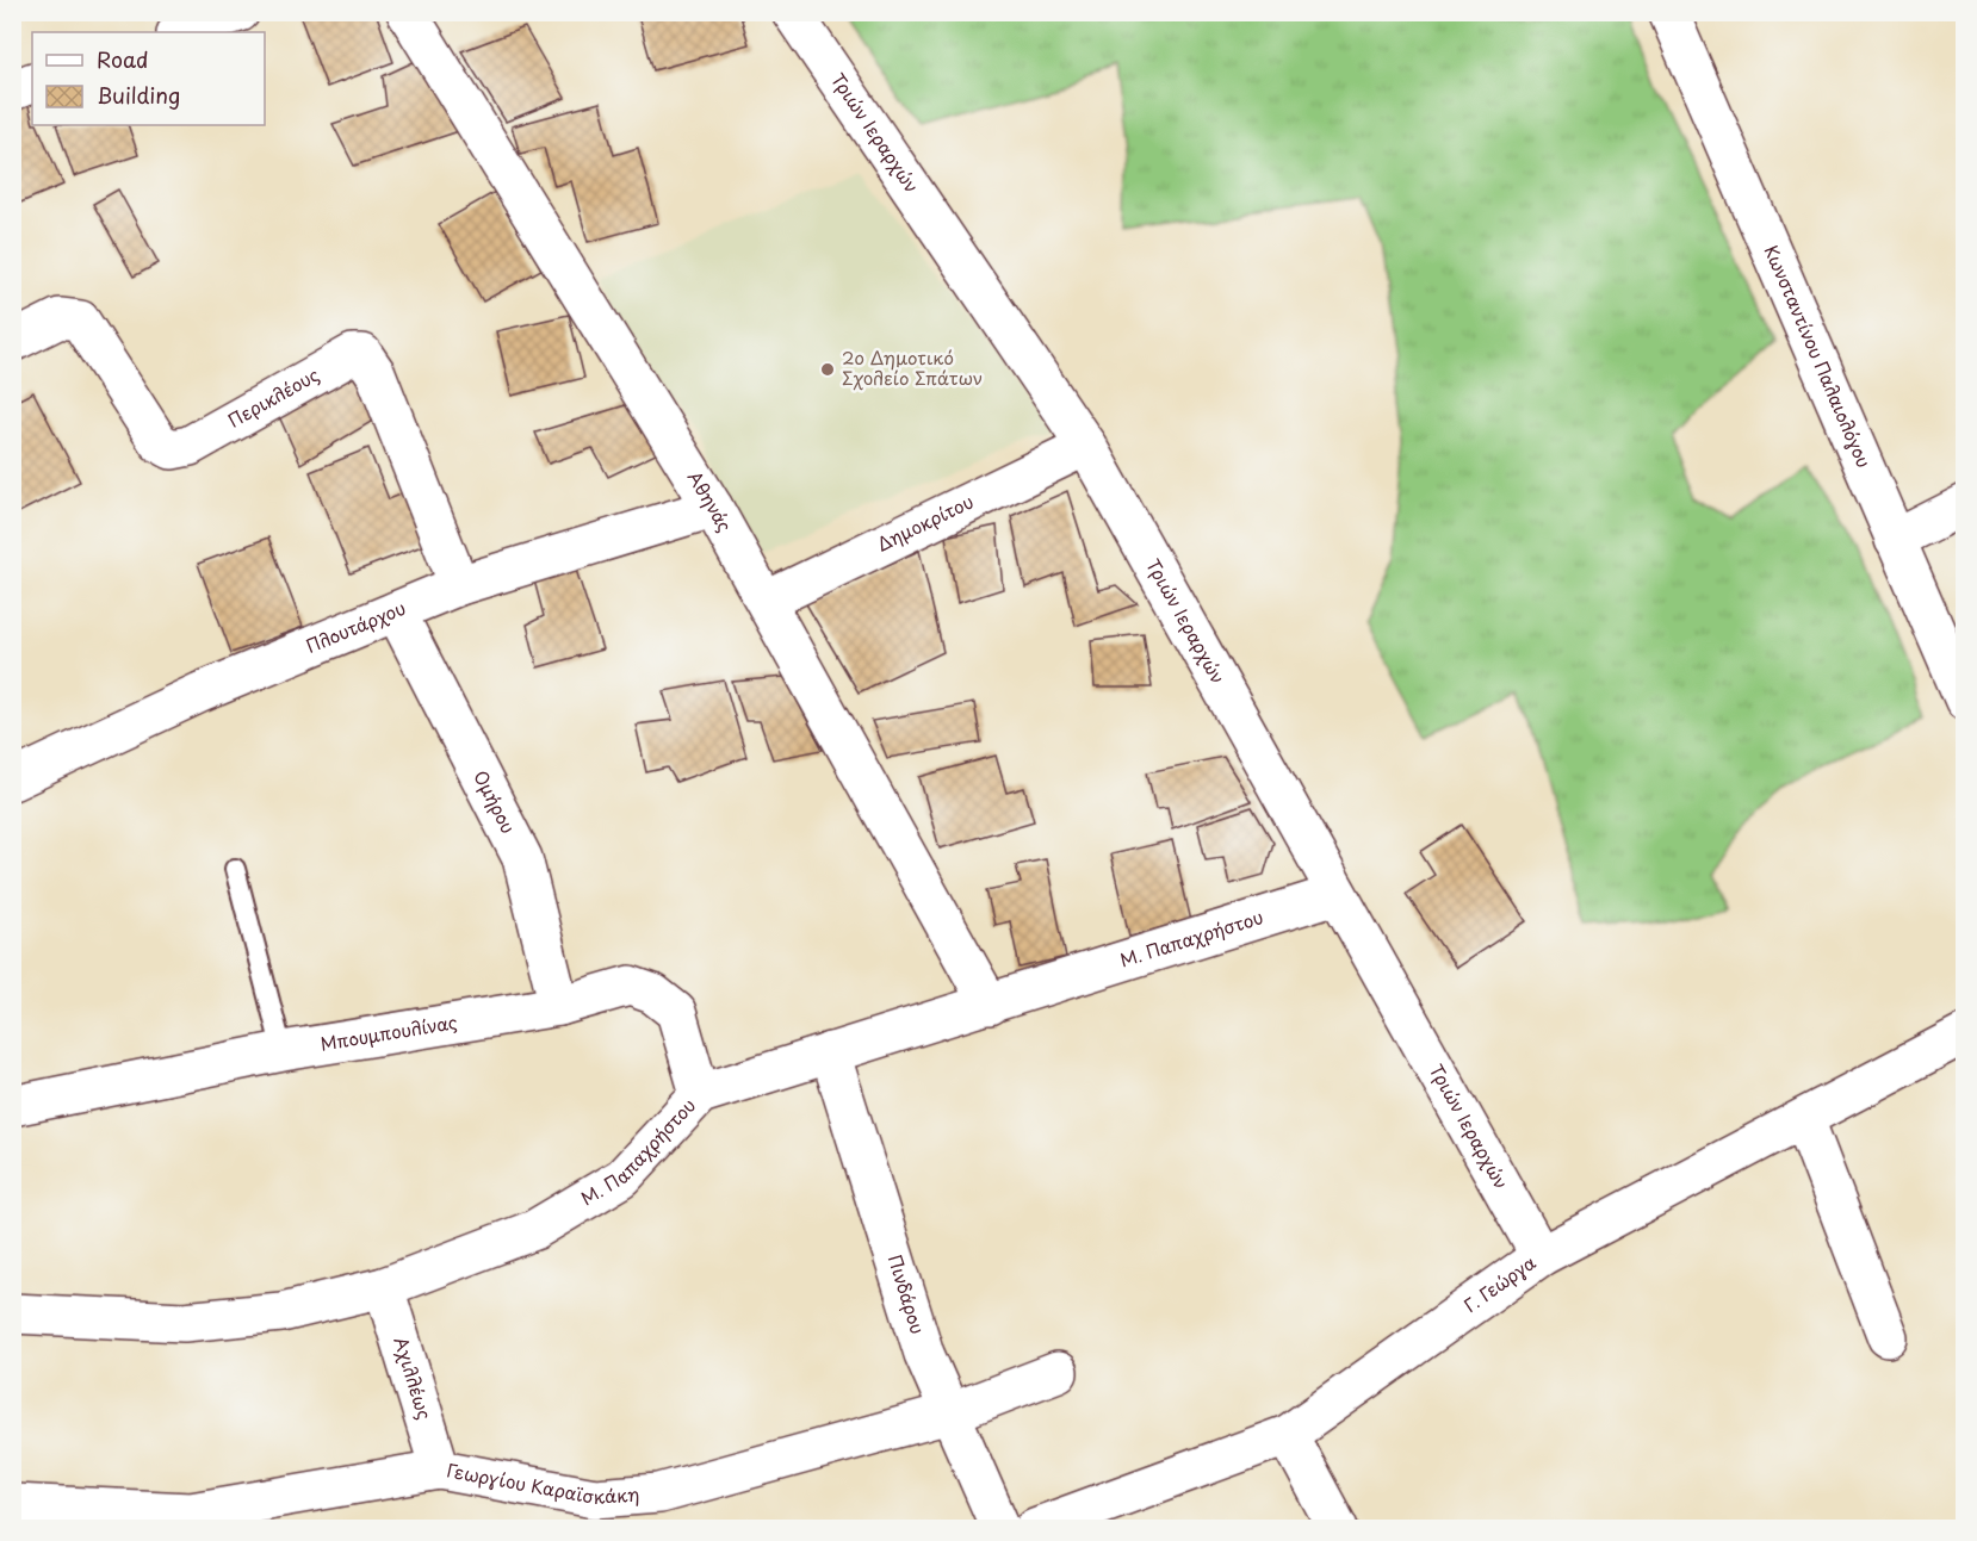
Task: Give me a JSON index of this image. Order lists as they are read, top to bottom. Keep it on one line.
{"streets":{"street":["Τριών Ιεραρχών","Κωνσταντίνου Παλαιολόγου","Περικλέους","Αθηνάς","Δημοκρίτου","Πλουτάρχου","Ομήρου","Μ. Παπαχρήστου","Μπουμπουλίνας","Γ. Γεώργα","Πινδάρου","Αχιλλέως","Γεωργίου Καραϊσκάκη"]},"crossings":[["Τριών Ιεραρχών","Δημοκρίτου"],["Τριών Ιεραρχών","Μ. Παπαχρήστου"],["Τριών Ιεραρχών","Γ. Γεώργα"],["Περικλέους","Πλουτάρχου"],["Αθηνάς","Δημοκρίτου"],["Αθηνάς","Πλουτάρχου"],["Αθηνάς","Μ. Παπαχρήστου"],["Πλουτάρχου","Ομήρου"],["Ομήρου","Μπουμπουλίνας"],["Μ. Παπαχρήστου","Μπουμπουλίνας"],["Μ. Παπαχρήστου","Πινδάρου"],["Μ. Παπαχρήστου","Αχιλλέως"],["Πινδάρου","Γεωργίου Καραϊσκάκη"],["Αχιλλέως","Γεωργίου Καραϊσκάκη"]],"places":["2ο Δημοτικό Σχολείο Σπάτων"],"legend":["Road","Building"]}
